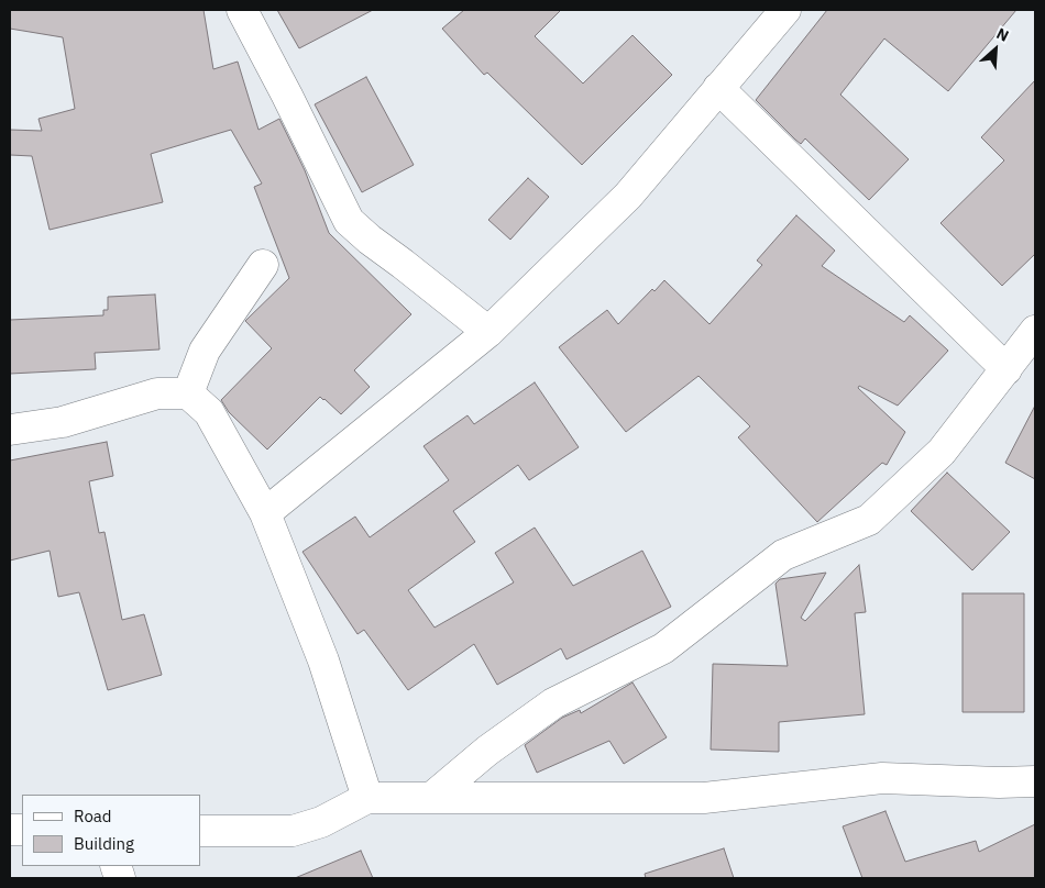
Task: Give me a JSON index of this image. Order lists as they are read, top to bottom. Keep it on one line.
{"legend":["Road","Building"],"north":"top right"}
